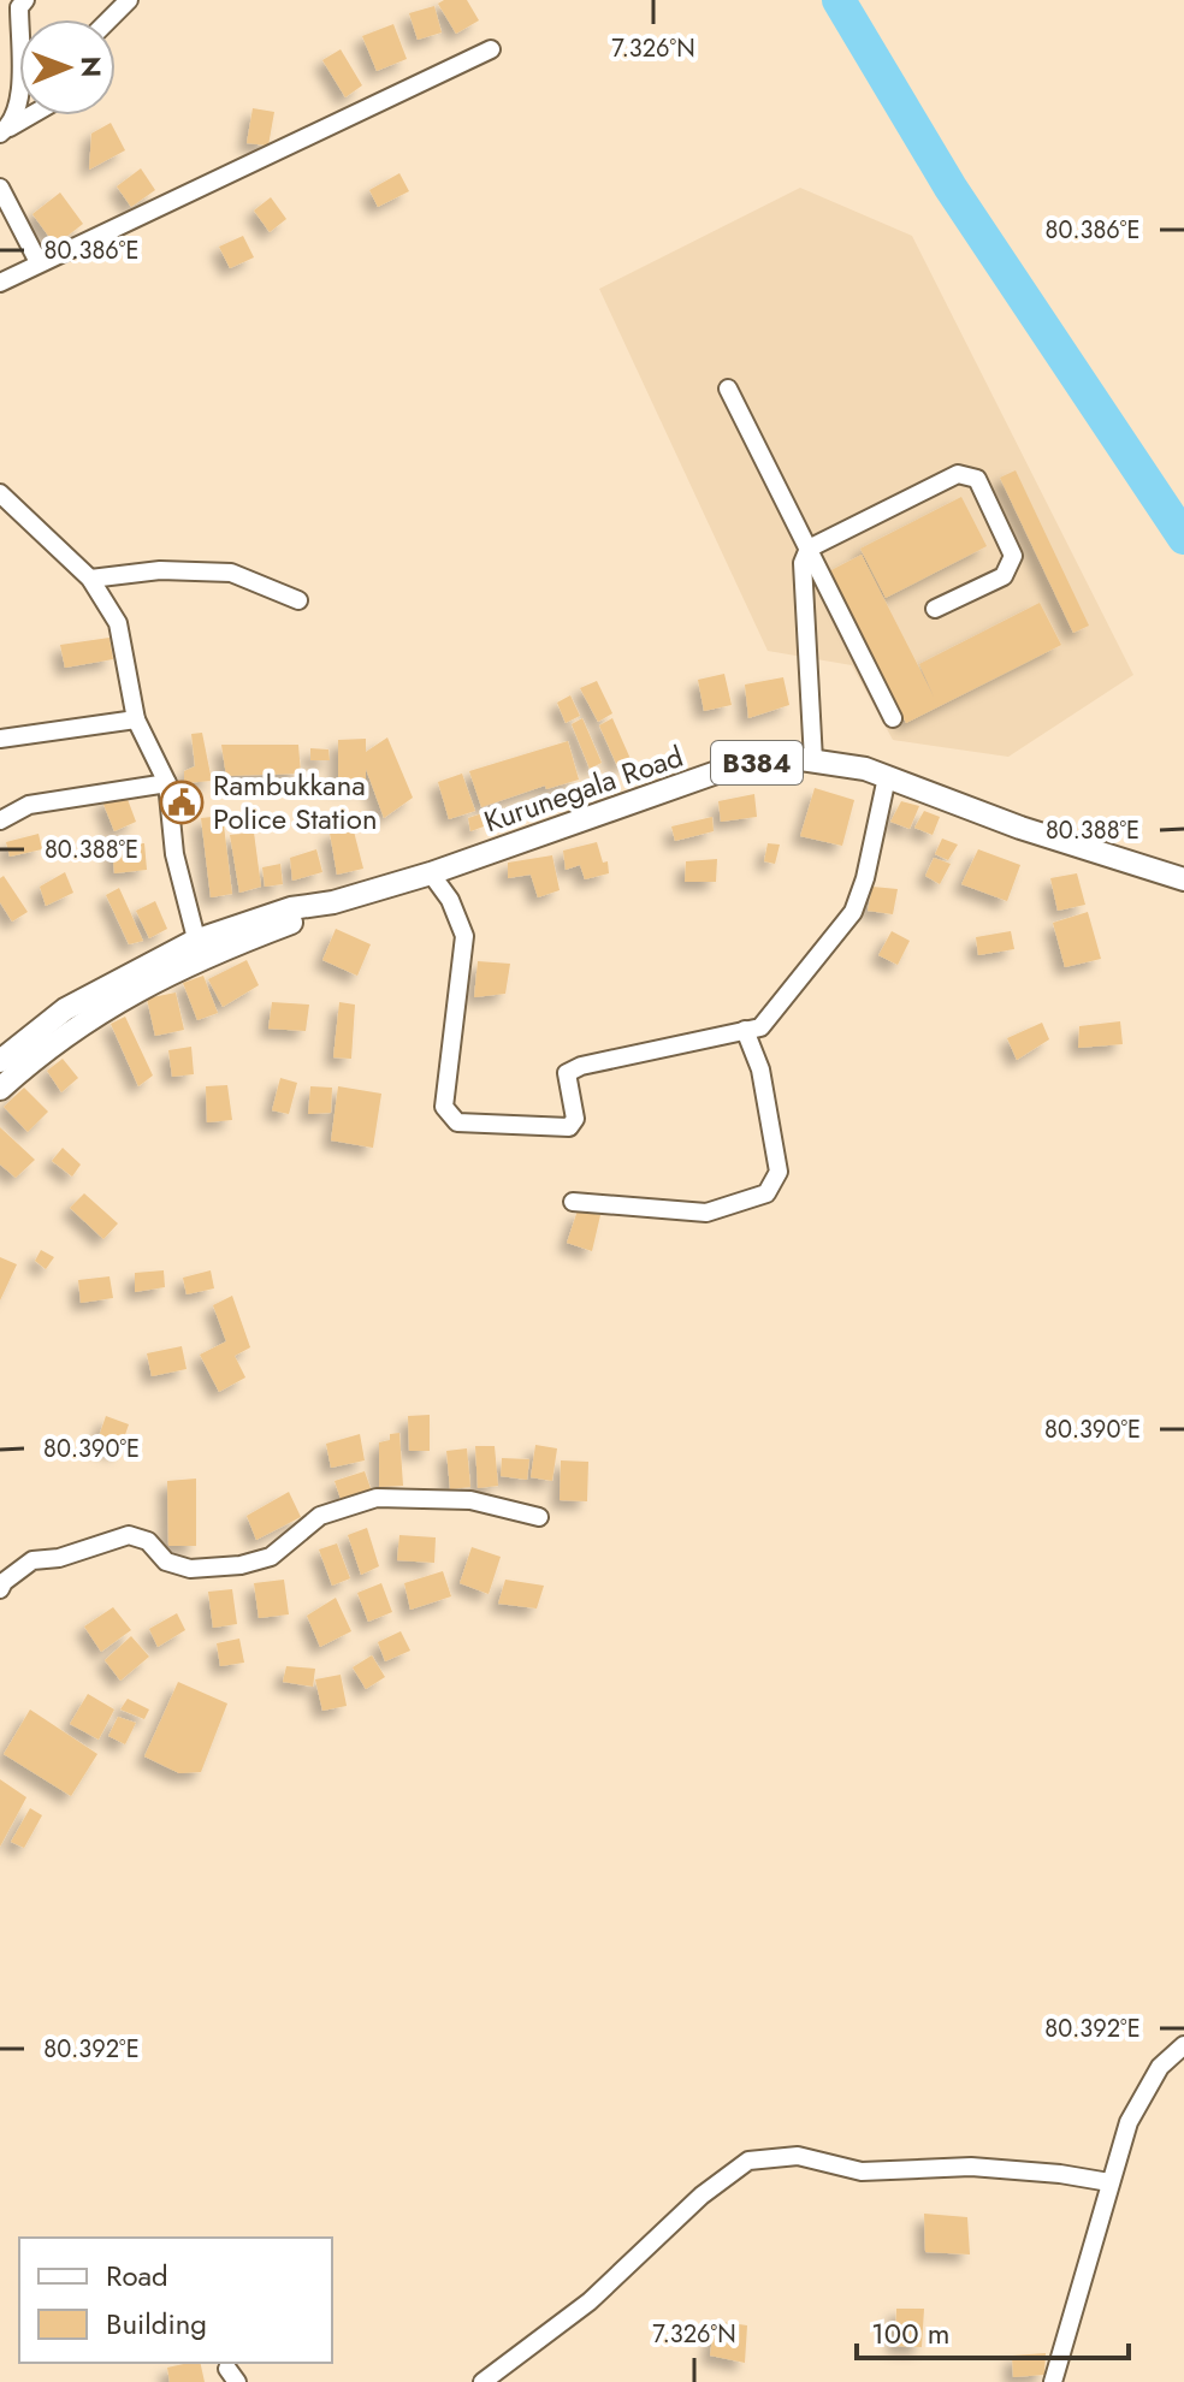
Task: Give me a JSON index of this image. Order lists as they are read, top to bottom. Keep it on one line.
{"streets":{"main road":["B384","Kurunegala Road"]},"places":{"public building":["Rambukkana Police Station"]},"legend":["Road","Building"],"scale_bar":"100 m","north":"right","coordinates":["7.326°N","80.386°E","80.388°E","80.390°E","80.392°E"]}
